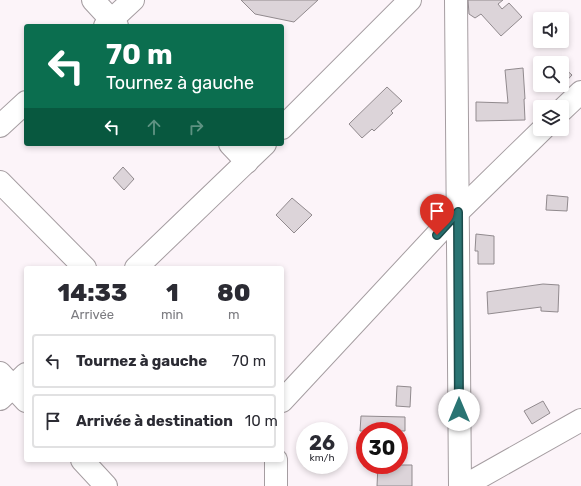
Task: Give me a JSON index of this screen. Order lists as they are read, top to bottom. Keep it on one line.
{"page":{"turn":["70 m","Tournez à gauche"],"eta":["14:33","Arrivée","1","min","80","m"],"list":[{"name":"Tournez à gauche","value":"70 m"},{"name":"Arrivée à destination","value":"10 m"}],"speed":"26 km/h","limit":"30"}}
